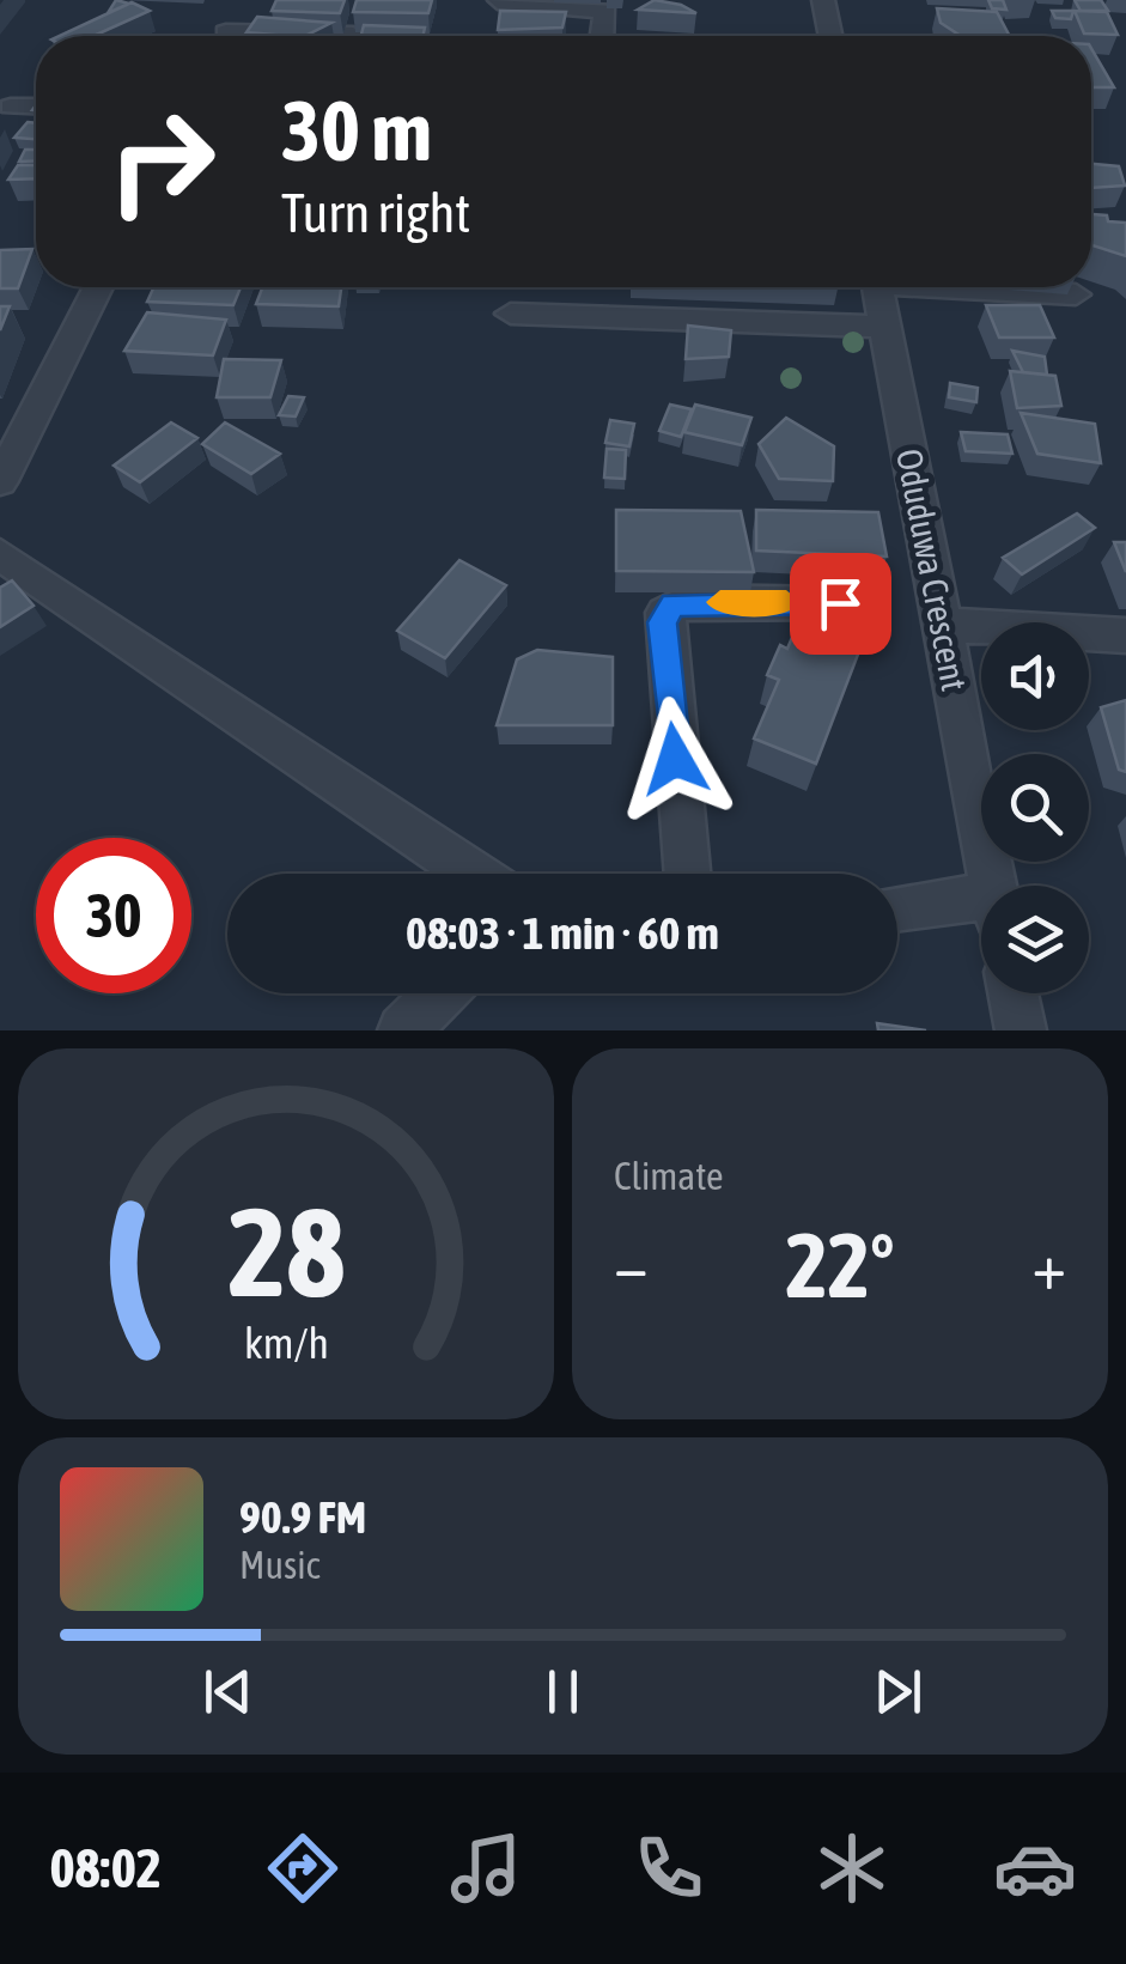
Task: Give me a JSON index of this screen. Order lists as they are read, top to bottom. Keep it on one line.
{"streets":{"street":["Oduduwa Crescent"]},"page":{"turn":["30 m","Turn right"],"limit":"30","trip":"08:03 · 1 min · 60 m","tile":"Climate","heat":["−","22°","+"],"song":["90.9 FM","Music"],"tabs":"08:02","gauge":["28","km/h"]}}
